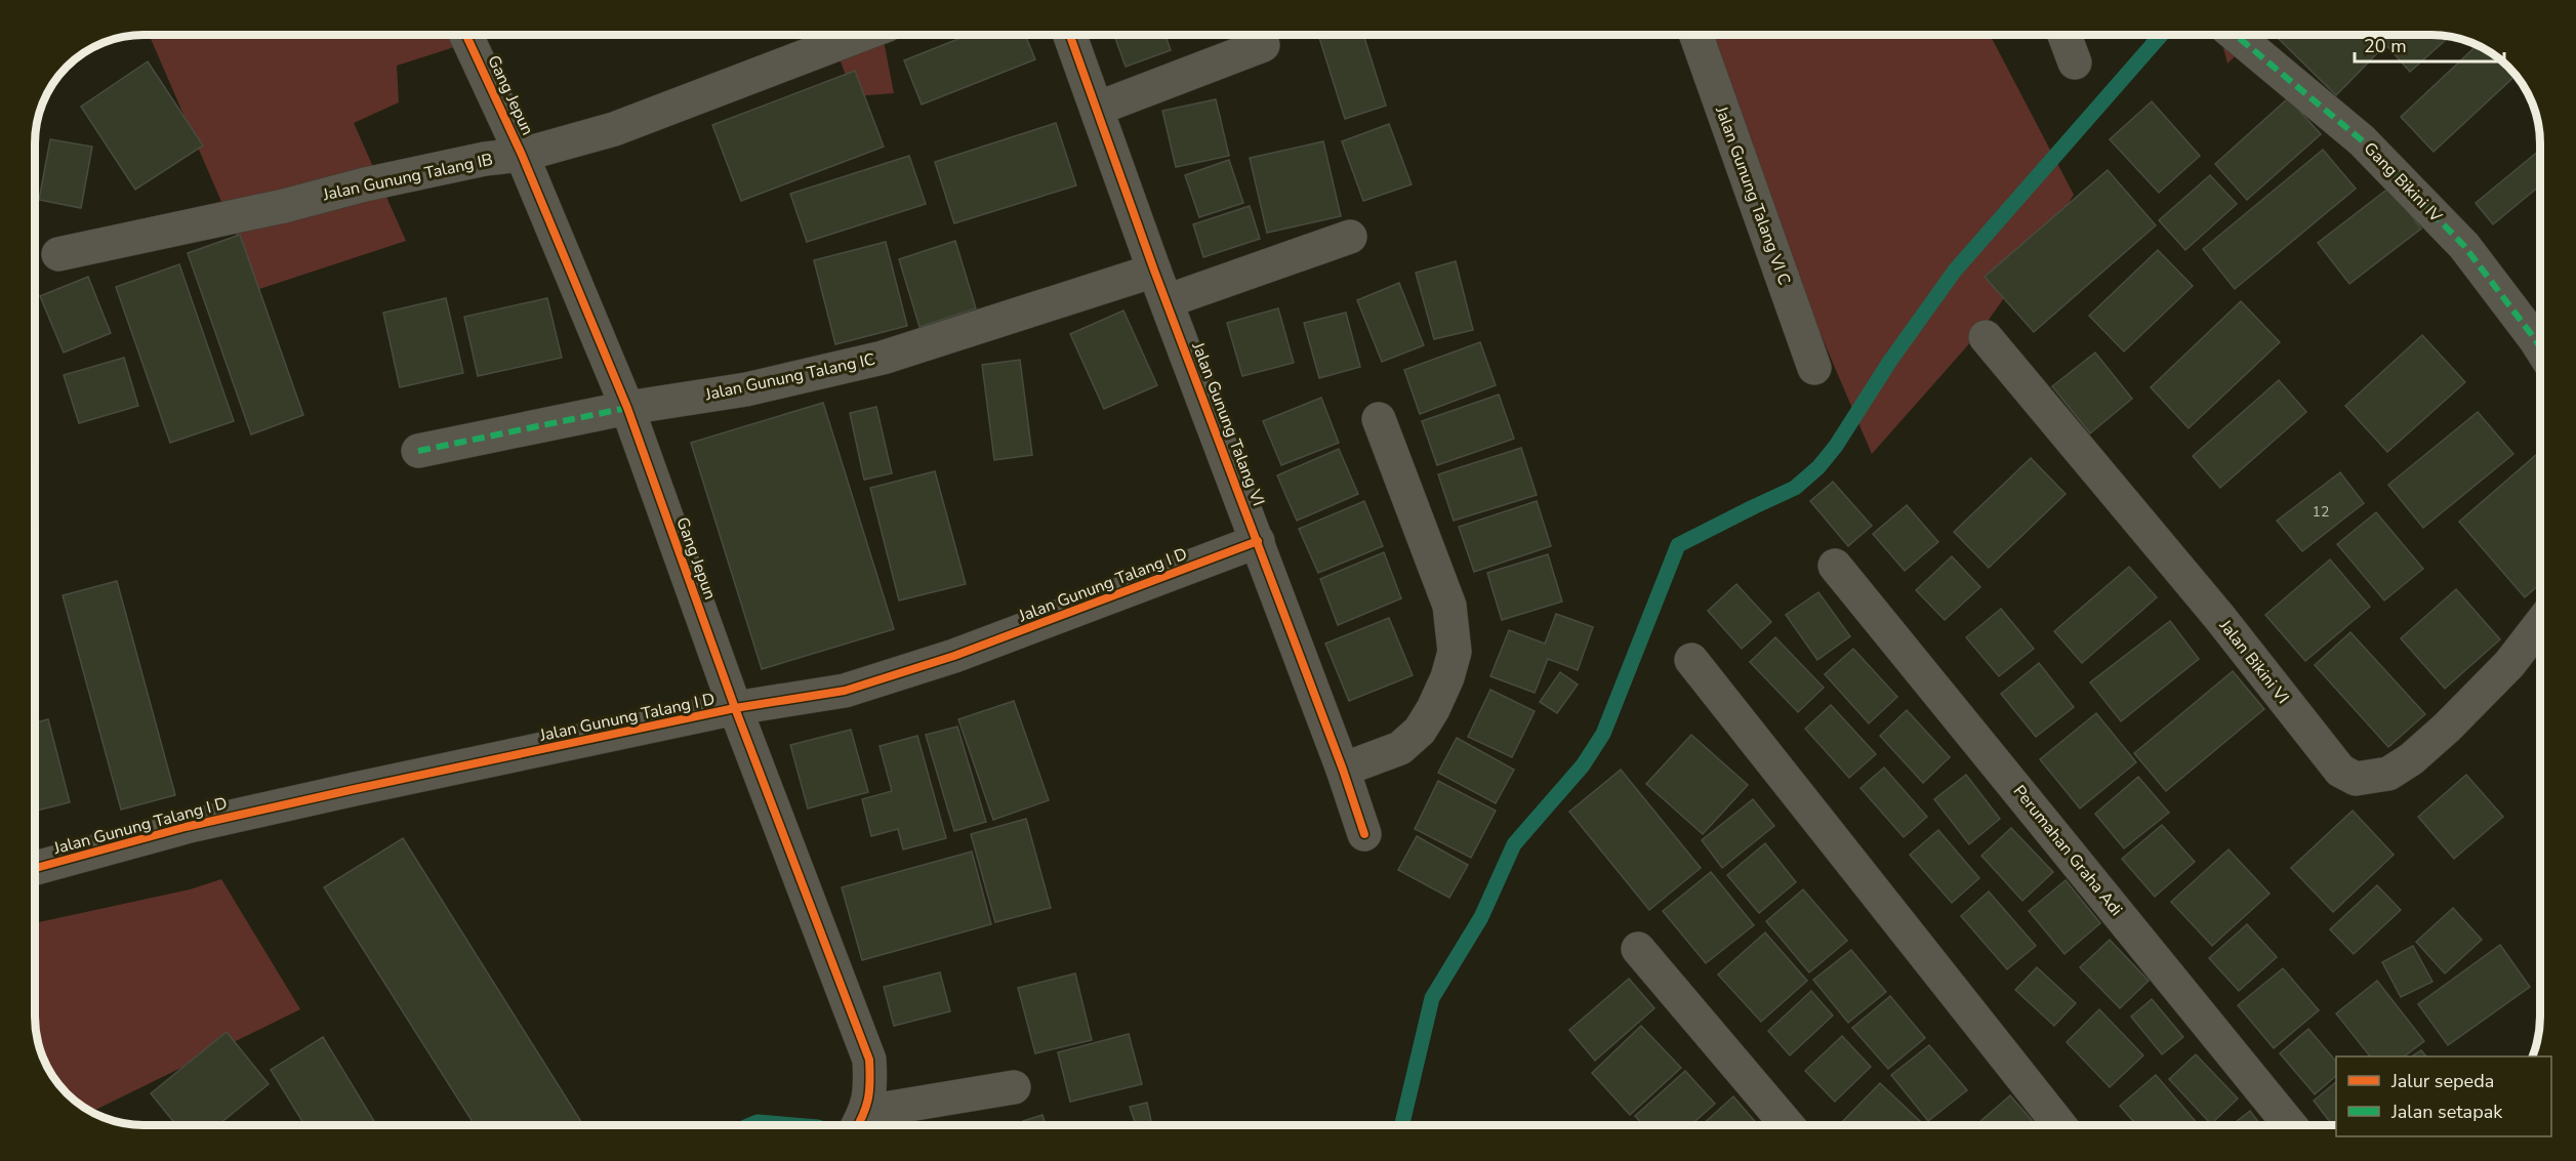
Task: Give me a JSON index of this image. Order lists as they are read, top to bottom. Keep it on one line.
{"streets":{"street":["Gang Jepun","Jalan Gunung Talang IB","Gang Bikini IV","Jalan Gunung Talang VI C","Jalan Gunung Talang IC","Jalan Gunung Talang VI","Jalan Gunung Talang I D","Jalan Bikini VI","Perumahan Graha Adi"]},"crossings":[["Gang Jepun","Jalan Gunung Talang IB"],["Gang Jepun","Jalan Gunung Talang IC"],["Gang Jepun","Jalan Gunung Talang I D"],["Jalan Gunung Talang IC","Jalan Gunung Talang VI"],["Jalan Gunung Talang VI","Jalan Gunung Talang I D"]],"house_numbers":["12"],"legend":["Jalur sepeda","Jalan setapak"],"scale_bar":"20 m"}
